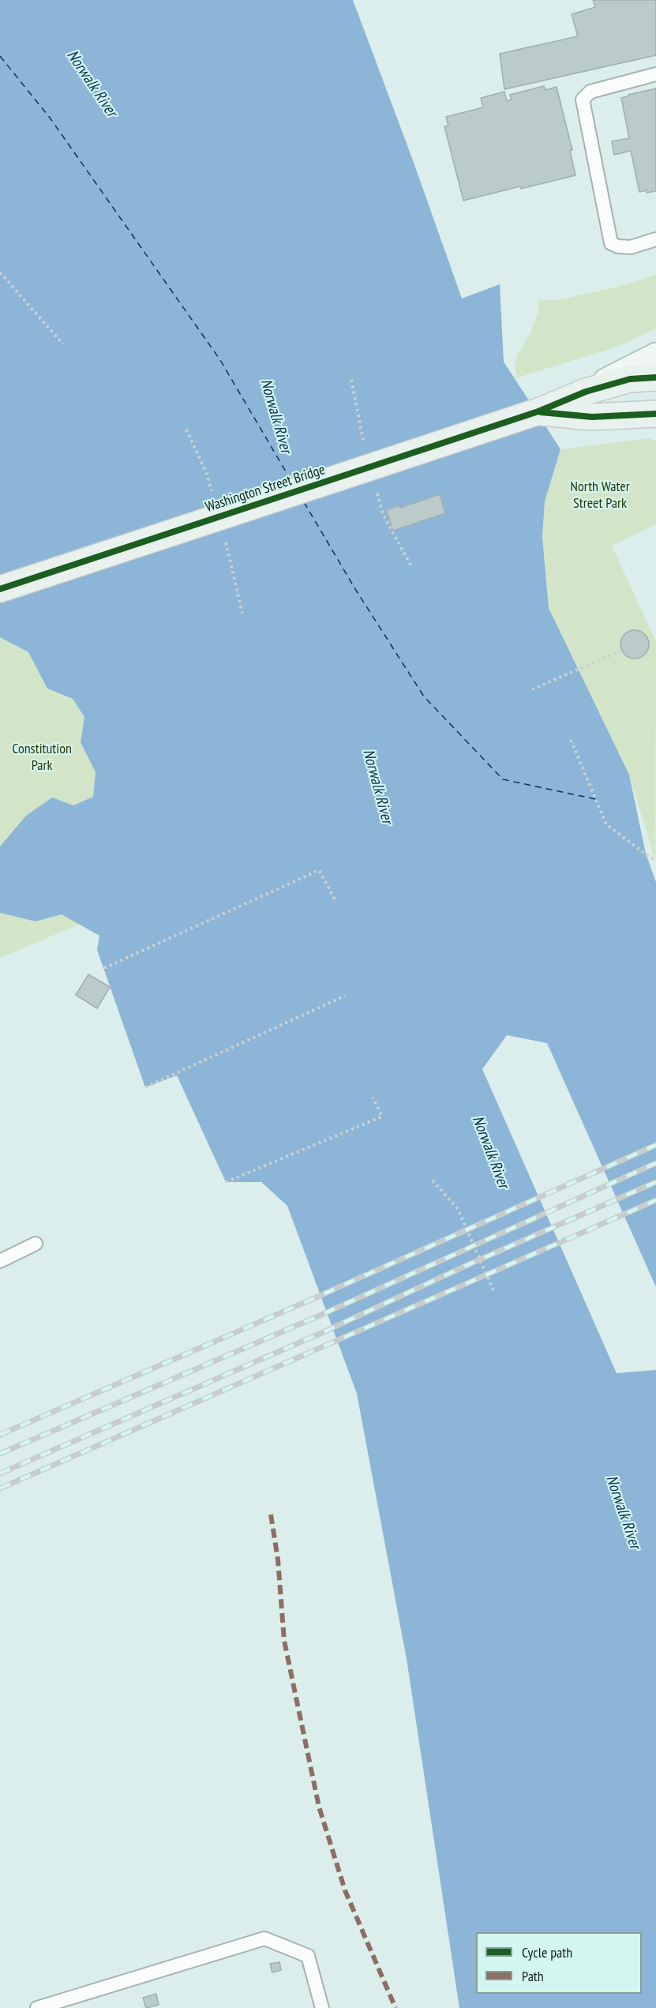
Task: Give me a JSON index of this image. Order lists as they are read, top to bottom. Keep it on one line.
{"streets":{"main road":["Washington Street Bridge"]},"water":["Norwalk River"],"parks":["North Water Street Park","Constitution Park"],"legend":["Cycle path","Path"]}
